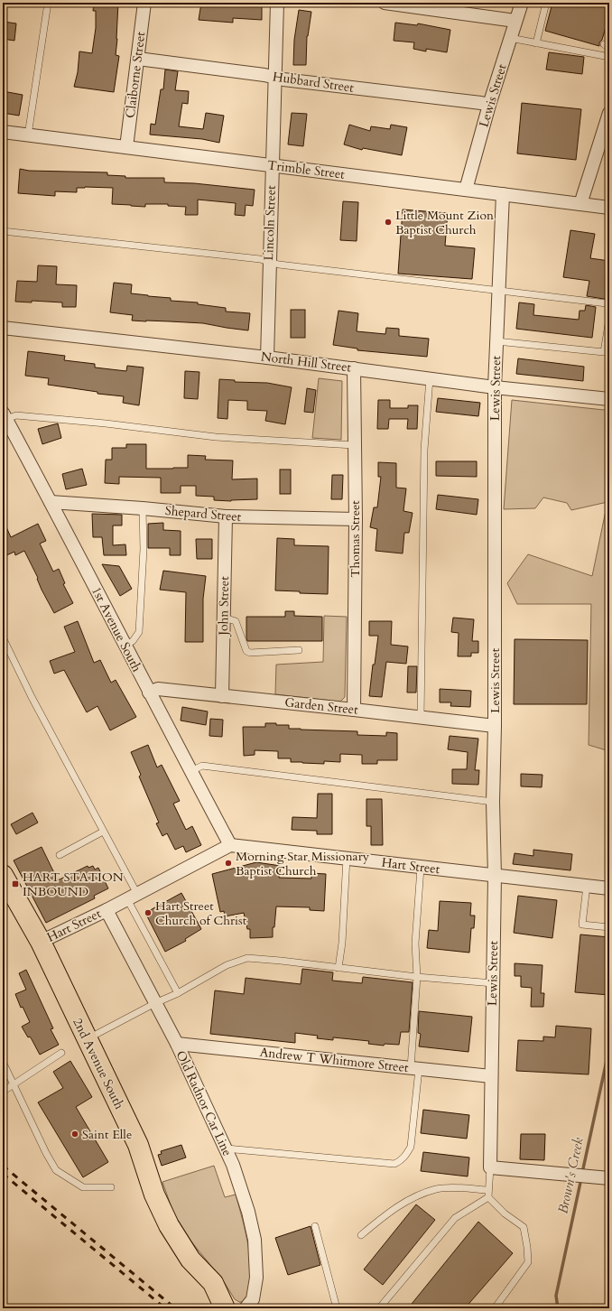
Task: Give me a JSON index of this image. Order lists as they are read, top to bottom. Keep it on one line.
{"streets":{"main road":["2nd Avenue South"],"street":["Claiborne Street","Hubbard Street","Lewis Street","Trimble Street","Lincoln Street","North Hill Street","Shepard Street","Thomas Street","John Street","1st Avenue South","Garden Street","Hart Street","Andrew T Whitmore Street","Old Radnor Car Line"]},"crossings":[["Claiborne Street","Hubbard Street"],["Claiborne Street","Trimble Street"],["Hubbard Street","Lewis Street"],["Hubbard Street","Lincoln Street"],["Lewis Street","Trimble Street"],["Lewis Street","North Hill Street"],["Lewis Street","Garden Street"],["Lewis Street","Hart Street"],["Lewis Street","Andrew T Whitmore Street"],["Trimble Street","Lincoln Street"],["Lincoln Street","North Hill Street"],["North Hill Street","Thomas Street"],["Shepard Street","Thomas Street"],["Shepard Street","John Street"],["Shepard Street","1st Avenue South"],["Thomas Street","Garden Street"],["John Street","Garden Street"],["1st Avenue South","Garden Street"],["1st Avenue South","Hart Street"],["Hart Street","2nd Avenue South"],["Hart Street","Old Radnor Car Line"],["Andrew T Whitmore Street","Old Radnor Car Line"]],"water":["Brown's Creek"],"places":{"other":["Little Mount Zion Baptist Church","Morning Star Missionary Baptist Church","Hart Street Church of Christ","Saint Elle"],"transit":["HART STATION INBOUND"]}}
